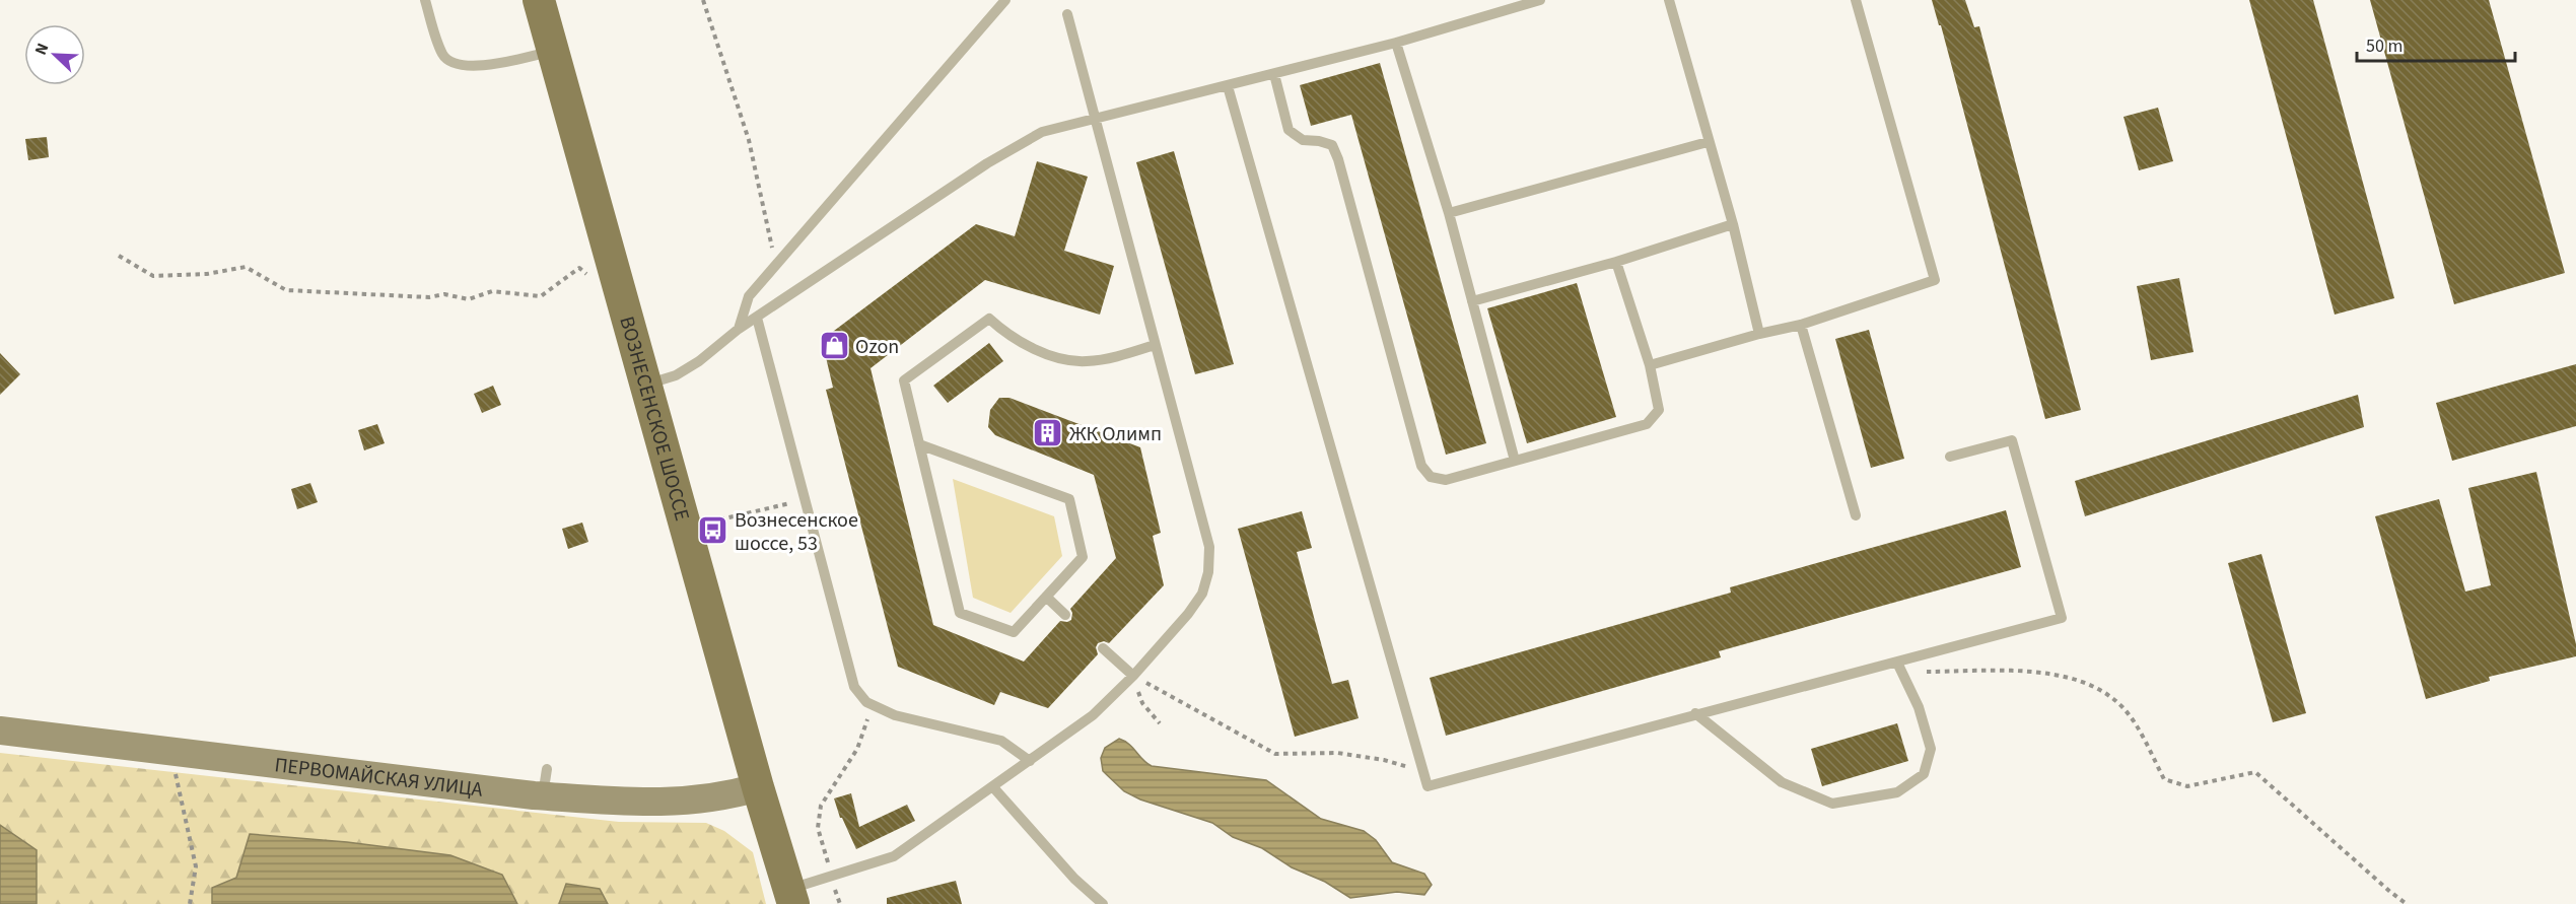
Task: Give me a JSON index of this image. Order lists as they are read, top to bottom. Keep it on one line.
{"streets":{"main road":["ВОЗНЕСЕНСКОЕ ШОССЕ"],"street":["ПЕРВОМАЙСКАЯ УЛИЦА"]},"crossings":[["ВОЗНЕСЕНСКОЕ ШОССЕ","ПЕРВОМАЙСКАЯ УЛИЦА"]],"places":{"shop":["Ozon"],"building":["ЖК Олимп"],"bus stop":["Вознесенское шоссе, 53"]},"scale_bar":"50 m","north":"top left"}
